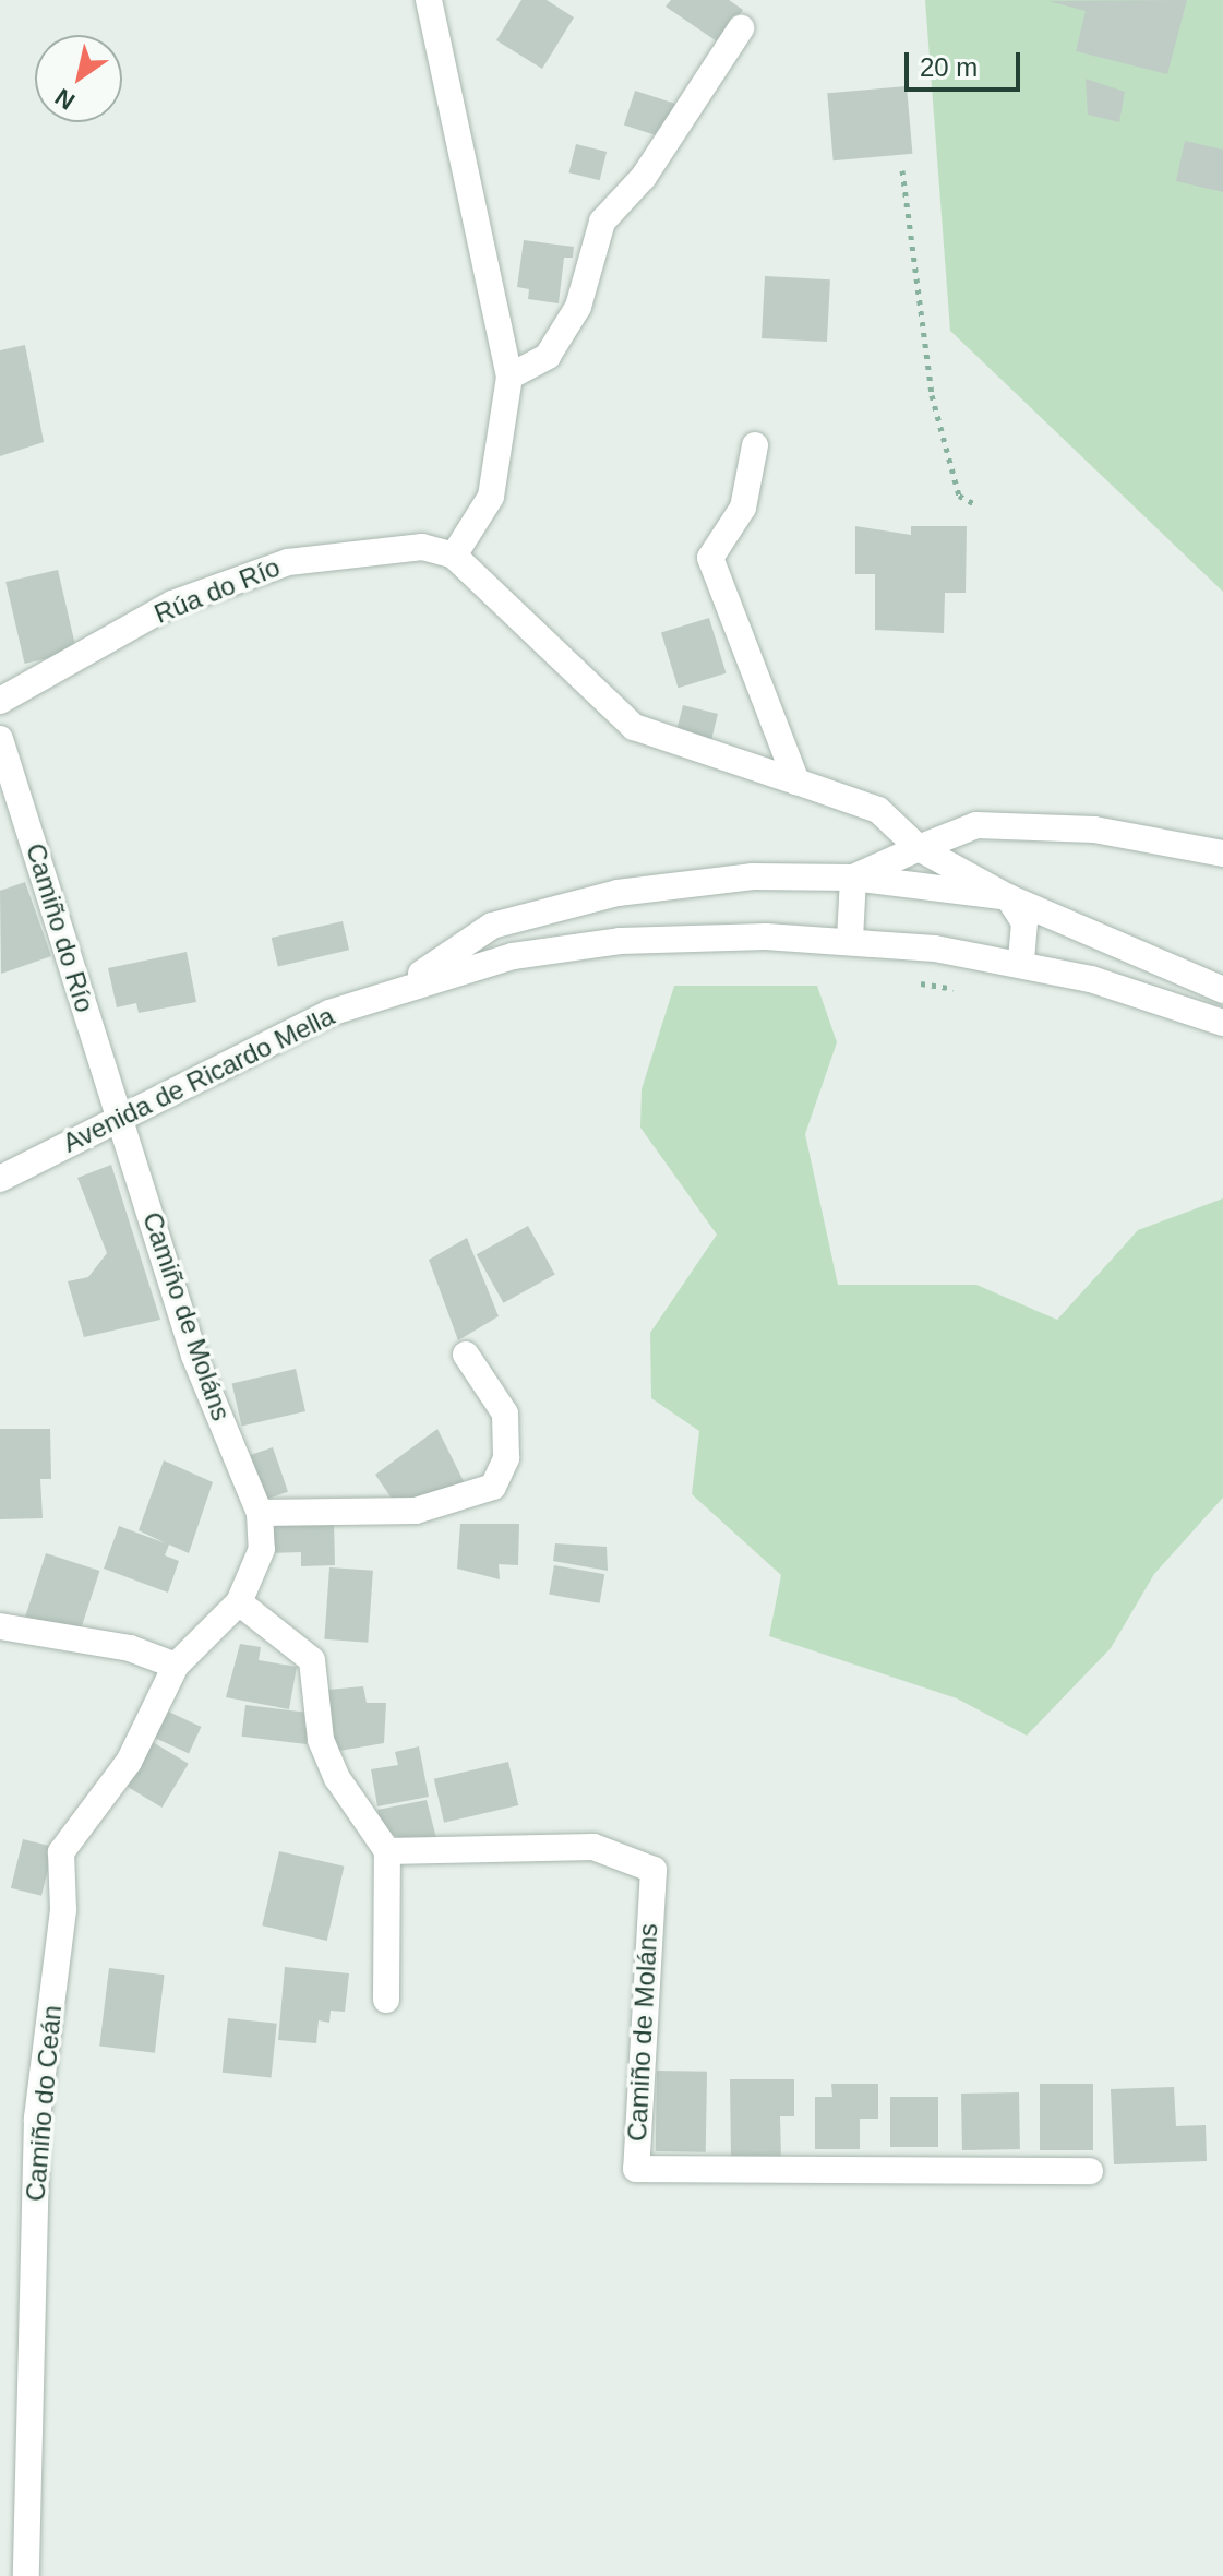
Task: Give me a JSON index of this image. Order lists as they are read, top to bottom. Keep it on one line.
{"streets":{"street":["Rúa do Río","Camiño do Río","Avenida de Ricardo Mella","Camiño de Moláns","Camiño do Ceán"]},"crossings":[["Camiño do Río","Avenida de Ricardo Mella"],["Camiño do Río","Camiño de Moláns"],["Avenida de Ricardo Mella","Camiño de Moláns"],["Camiño de Moláns","Camiño do Ceán"]],"scale_bar":"20 m","north":"bottom left"}
